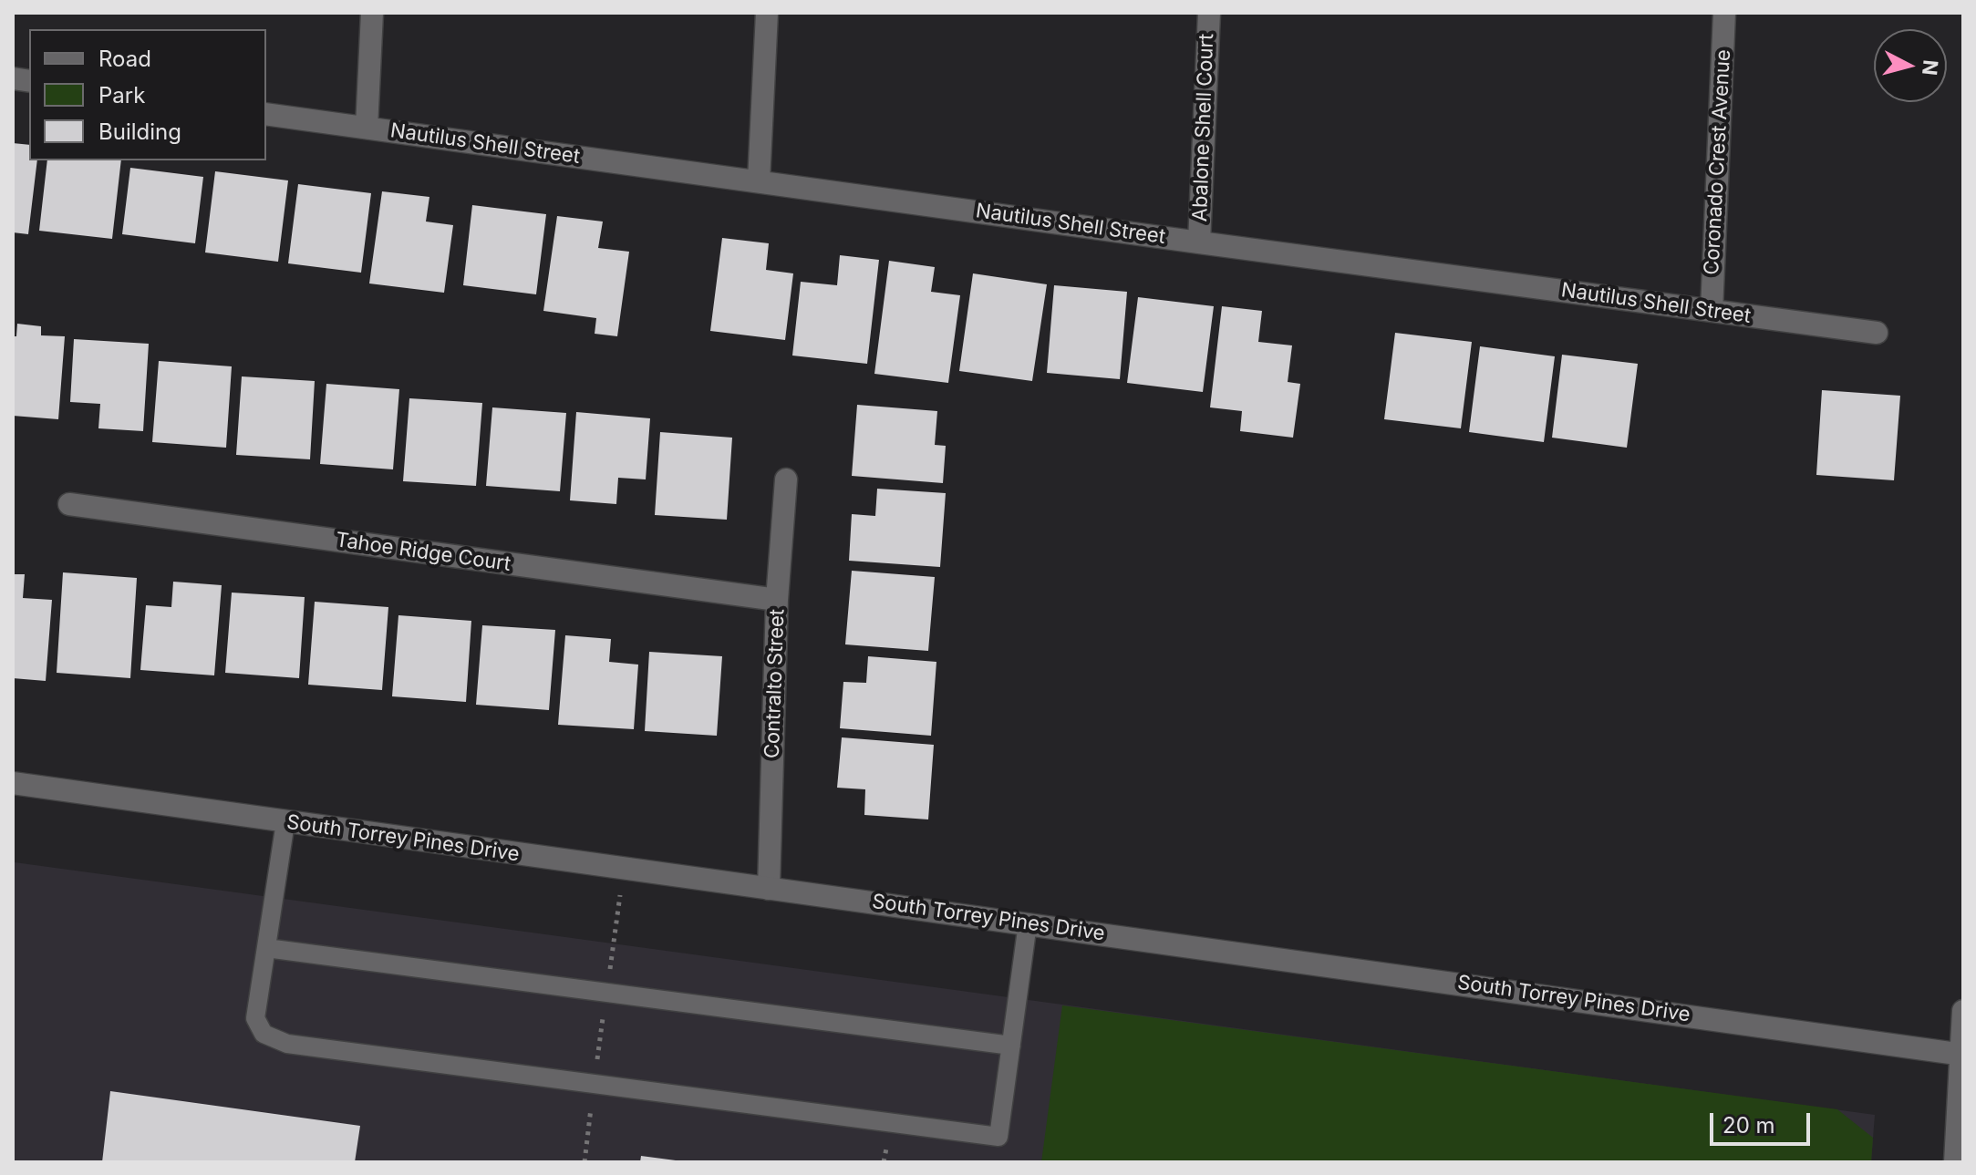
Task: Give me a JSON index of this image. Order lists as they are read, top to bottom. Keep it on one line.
{"streets":{"street":["Abalone Shell Court","Nautilus Shell Street","Coronado Crest Avenue","Tahoe Ridge Court","Contralto Street","South Torrey Pines Drive"]},"crossings":[["Abalone Shell Court","Nautilus Shell Street"],["Nautilus Shell Street","Coronado Crest Avenue"],["Tahoe Ridge Court","Contralto Street"],["Contralto Street","South Torrey Pines Drive"]],"legend":["Road","Park","Building"],"scale_bar":"20 m","north":"right"}
